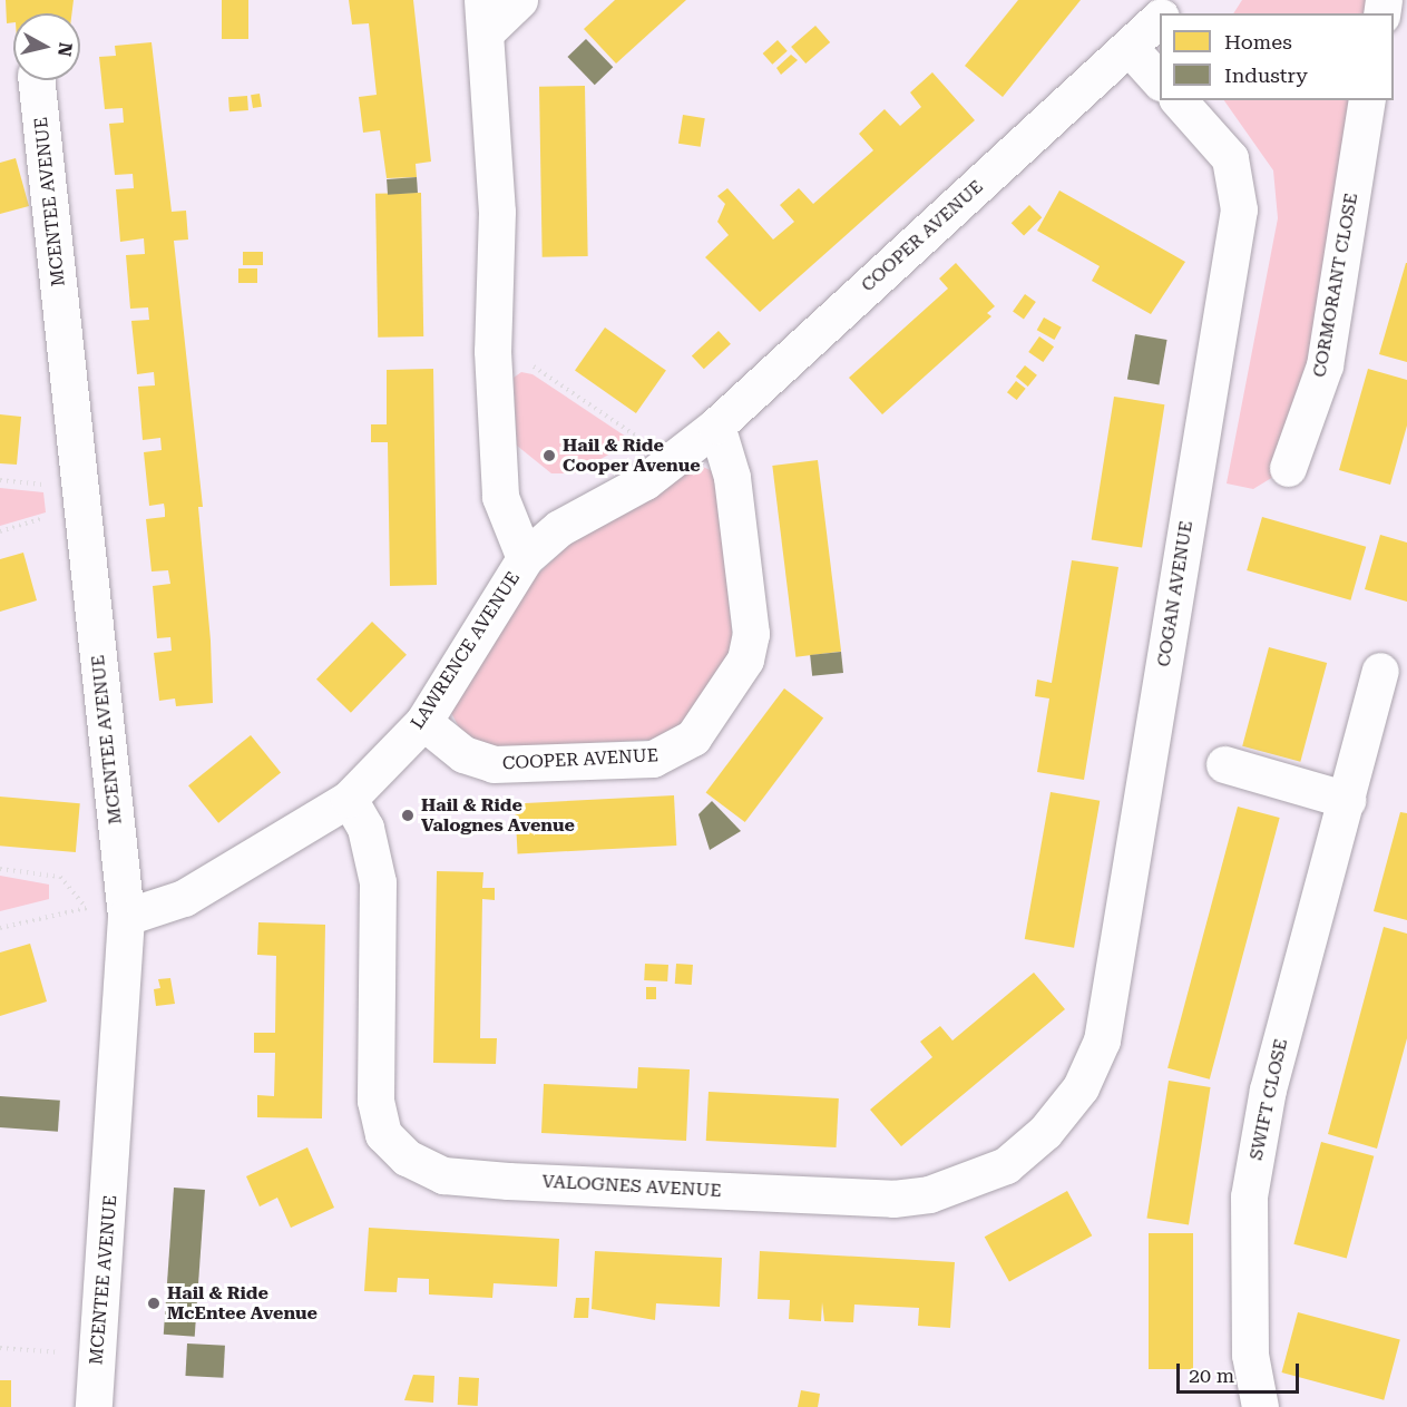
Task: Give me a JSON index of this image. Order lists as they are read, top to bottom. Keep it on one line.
{"streets":{"street":["MCENTEE AVENUE","COOPER AVENUE","CORMORANT CLOSE","COGAN AVENUE","LAWRENCE AVENUE","SWIFT CLOSE","VALOGNES AVENUE"]},"crossings":[["MCENTEE AVENUE","LAWRENCE AVENUE"],["COOPER AVENUE","LAWRENCE AVENUE"],["COGAN AVENUE","VALOGNES AVENUE"],["LAWRENCE AVENUE","VALOGNES AVENUE"]],"places":["Hail & Ride Cooper Avenue","Hail & Ride Valognes Avenue","Hail & Ride McEntee Avenue"],"legend":["Homes","Industry"],"scale_bar":"20 m","north":"right"}
